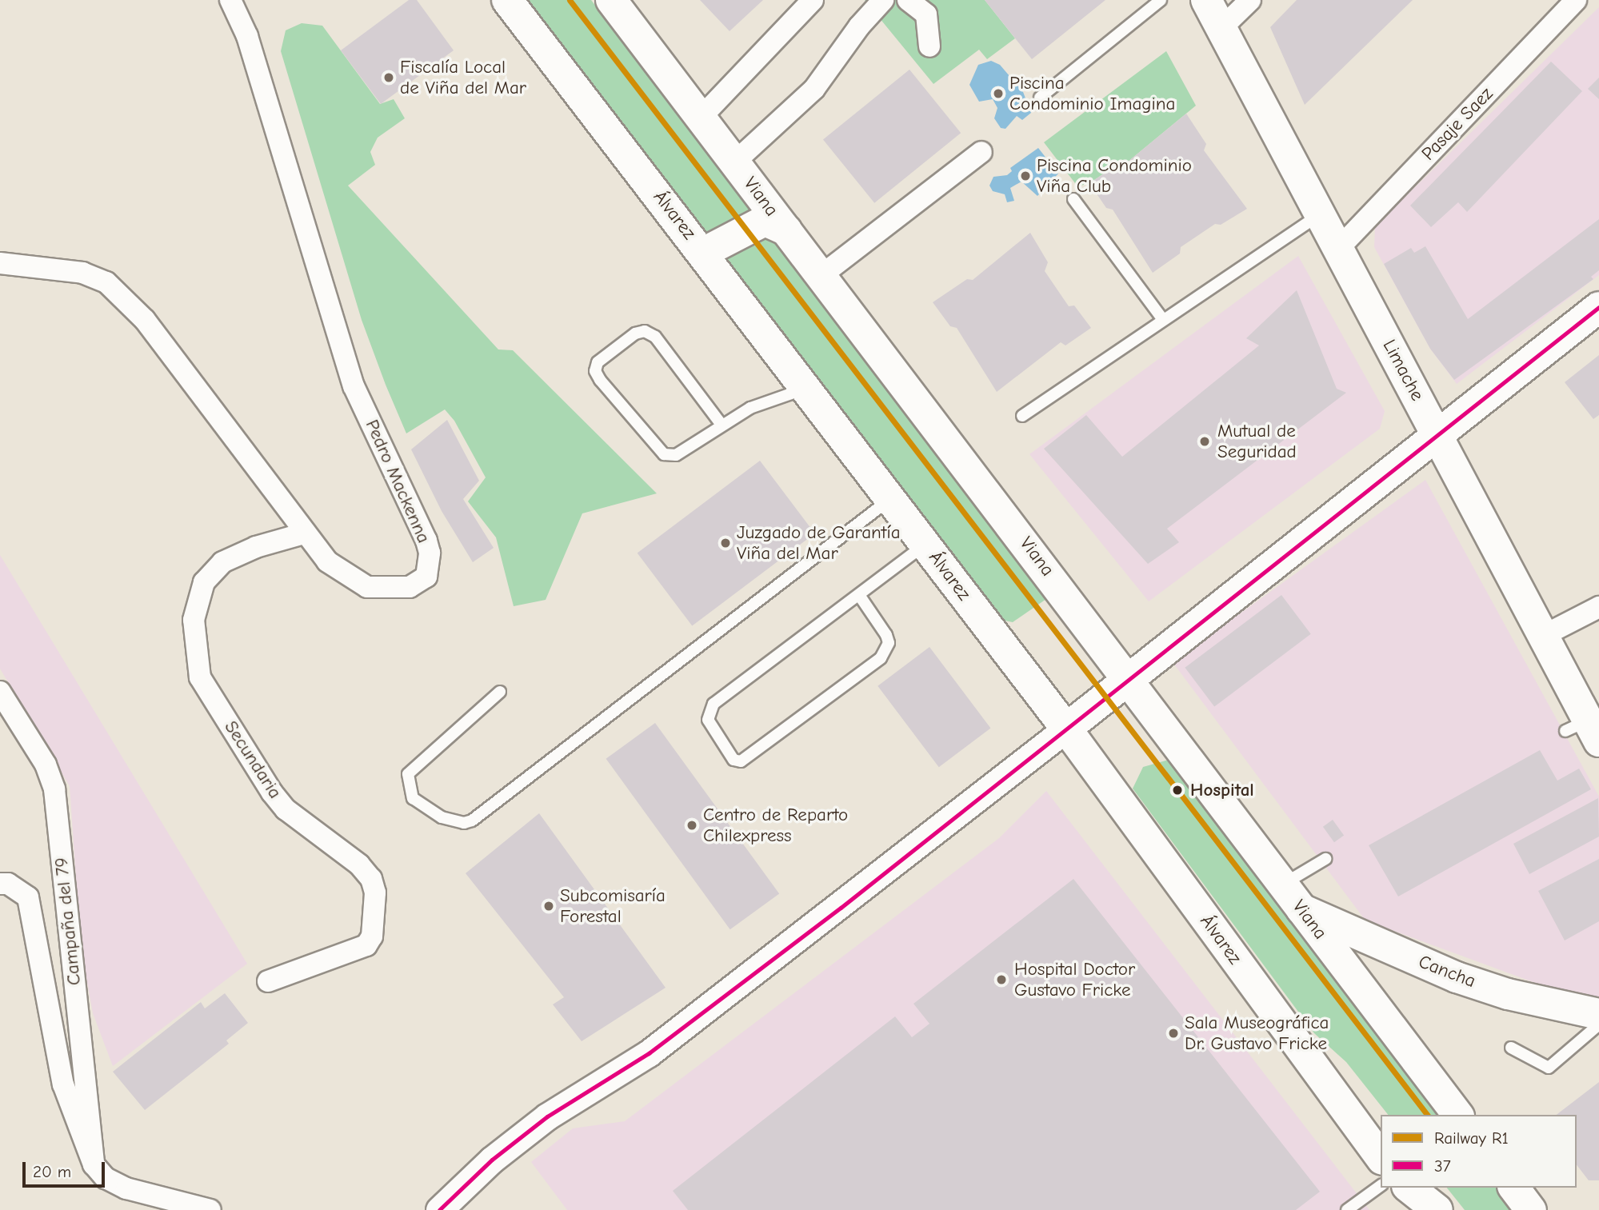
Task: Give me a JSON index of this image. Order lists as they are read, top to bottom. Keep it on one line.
{"streets":{"main road":["Viana","Álvarez","Limache","Cancha"],"street":["Pasaje Saez","Pedro Mackenna","Secundaria","Campaña del 79"]},"crossings":[["Pasaje Saez","Limache"],["Viana","Cancha"],["Pedro Mackenna","Secundaria"]],"places":["Fiscalía Local de Viña del Mar","Piscina Condominio Imagina","Piscina Condominio Viña Club","Mutual de Seguridad","Juzgado de Garantía Viña del Mar","Hospital","Centro de Reparto Chilexpress","Subcomisaría Forestal","Hospital Doctor Gustavo Fricke","Sala Museográfica Dr. Gustavo Fricke"],"lines":["rail line R1","transit line 37"],"legend":["Railway R1","37"],"scale_bar":"20 m"}
